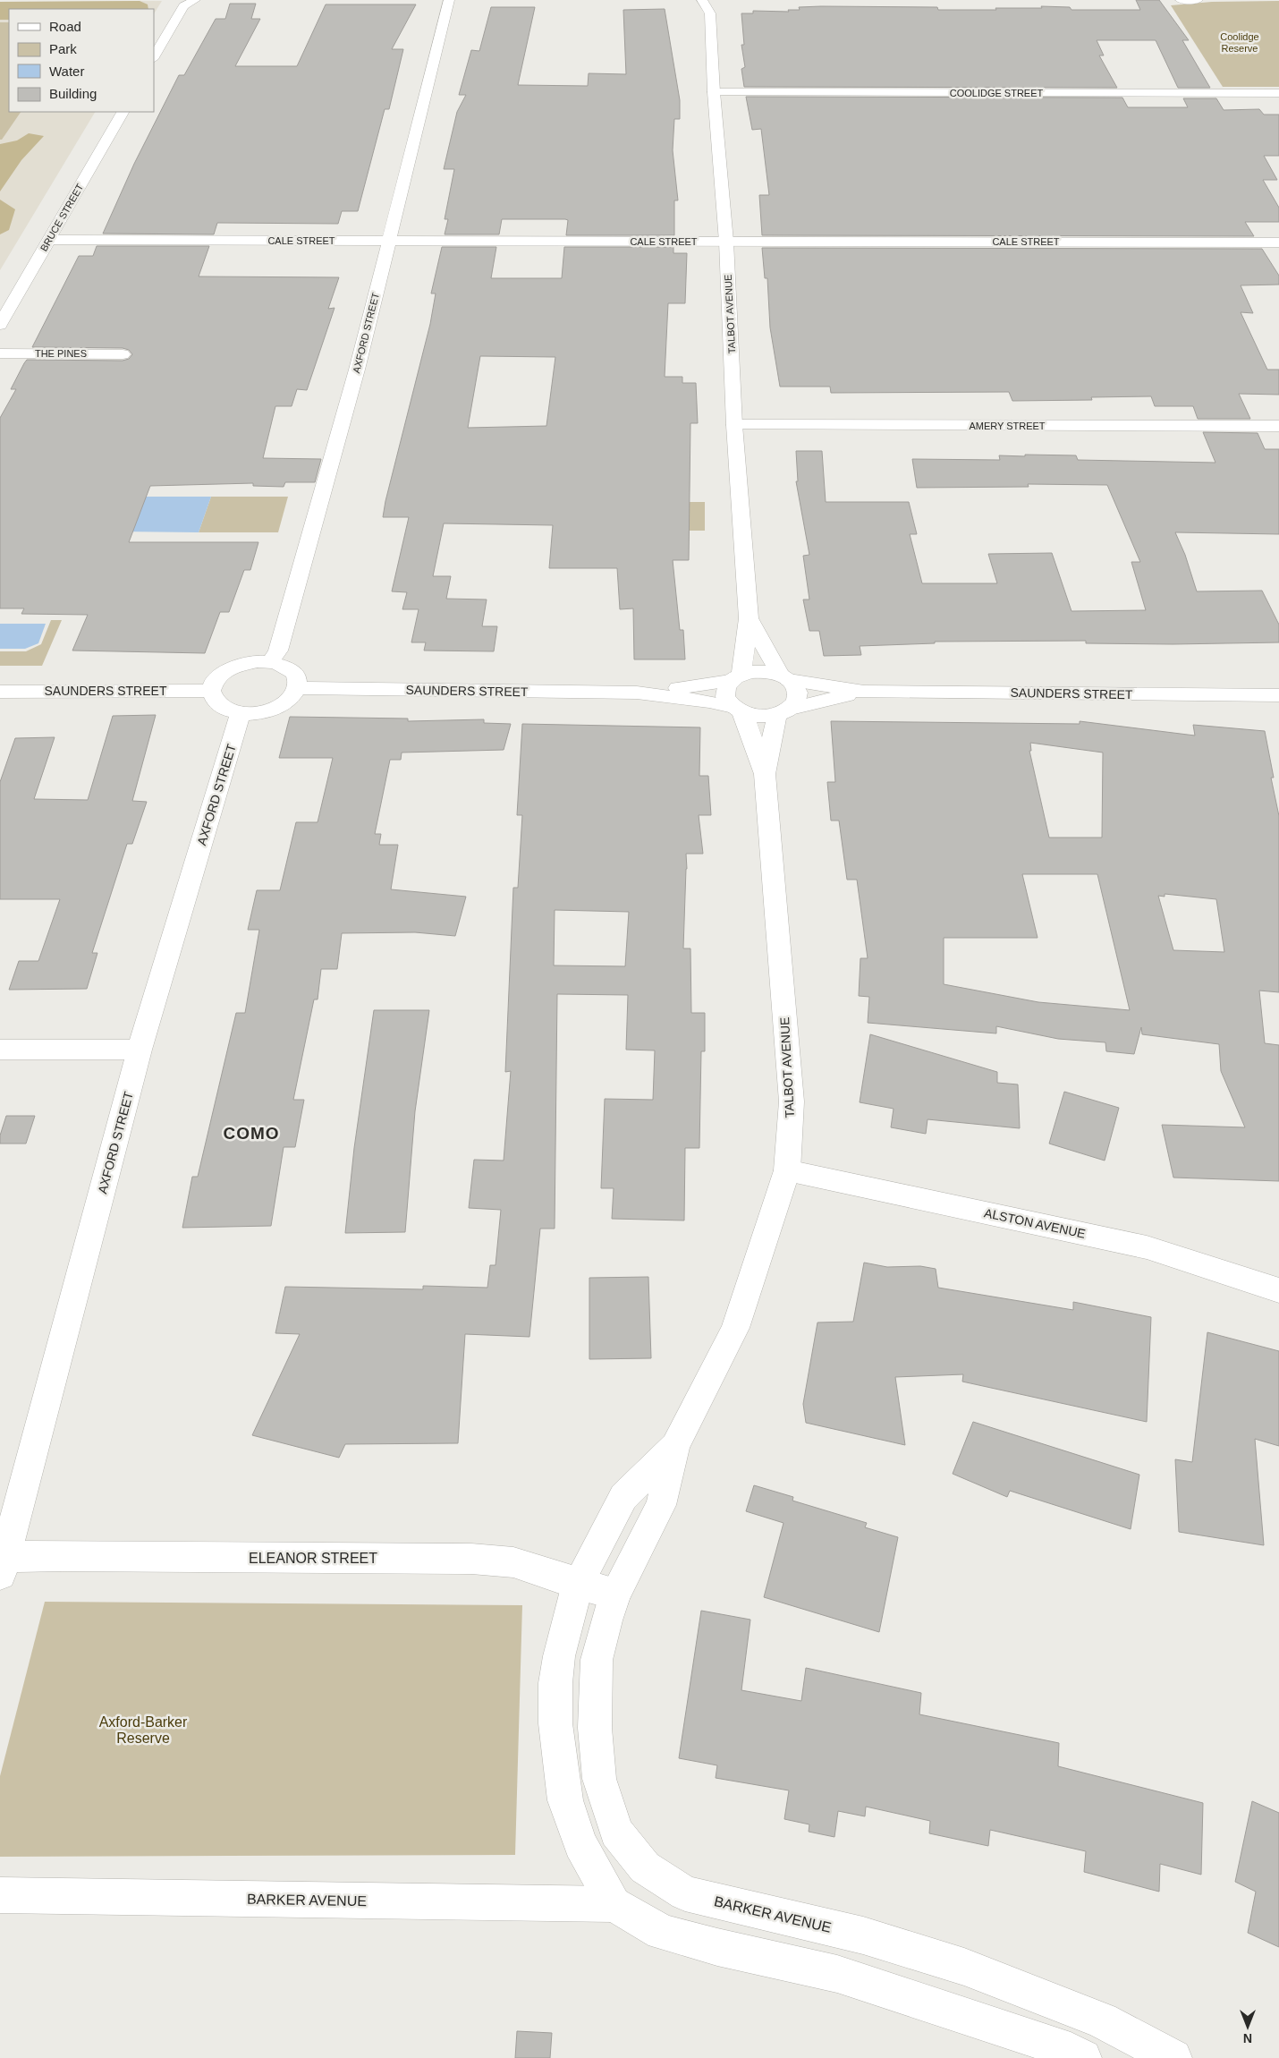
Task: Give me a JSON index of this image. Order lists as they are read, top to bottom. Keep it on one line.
{"streets":{"street":["COOLIDGE STREET","BRUCE STREET","CALE STREET","TALBOT AVENUE","AXFORD STREET","THE PINES","AMERY STREET","SAUNDERS STREET","ALSTON AVENUE","ELEANOR STREET","BARKER AVENUE"]},"crossings":[["COOLIDGE STREET","TALBOT AVENUE"],["BRUCE STREET","CALE STREET"],["CALE STREET","TALBOT AVENUE"],["CALE STREET","AXFORD STREET"],["TALBOT AVENUE","AMERY STREET"],["TALBOT AVENUE","SAUNDERS STREET"],["TALBOT AVENUE","ALSTON AVENUE"],["TALBOT AVENUE","ELEANOR STREET"],["TALBOT AVENUE","BARKER AVENUE"],["AXFORD STREET","SAUNDERS STREET"],["AXFORD STREET","ELEANOR STREET"],["ELEANOR STREET","BARKER AVENUE"]],"districts":["COMO"],"parks":["Coolidge Reserve","Axford-Barker Reserve"],"legend":["Road","Park","Water","Building"],"north":"bottom"}
